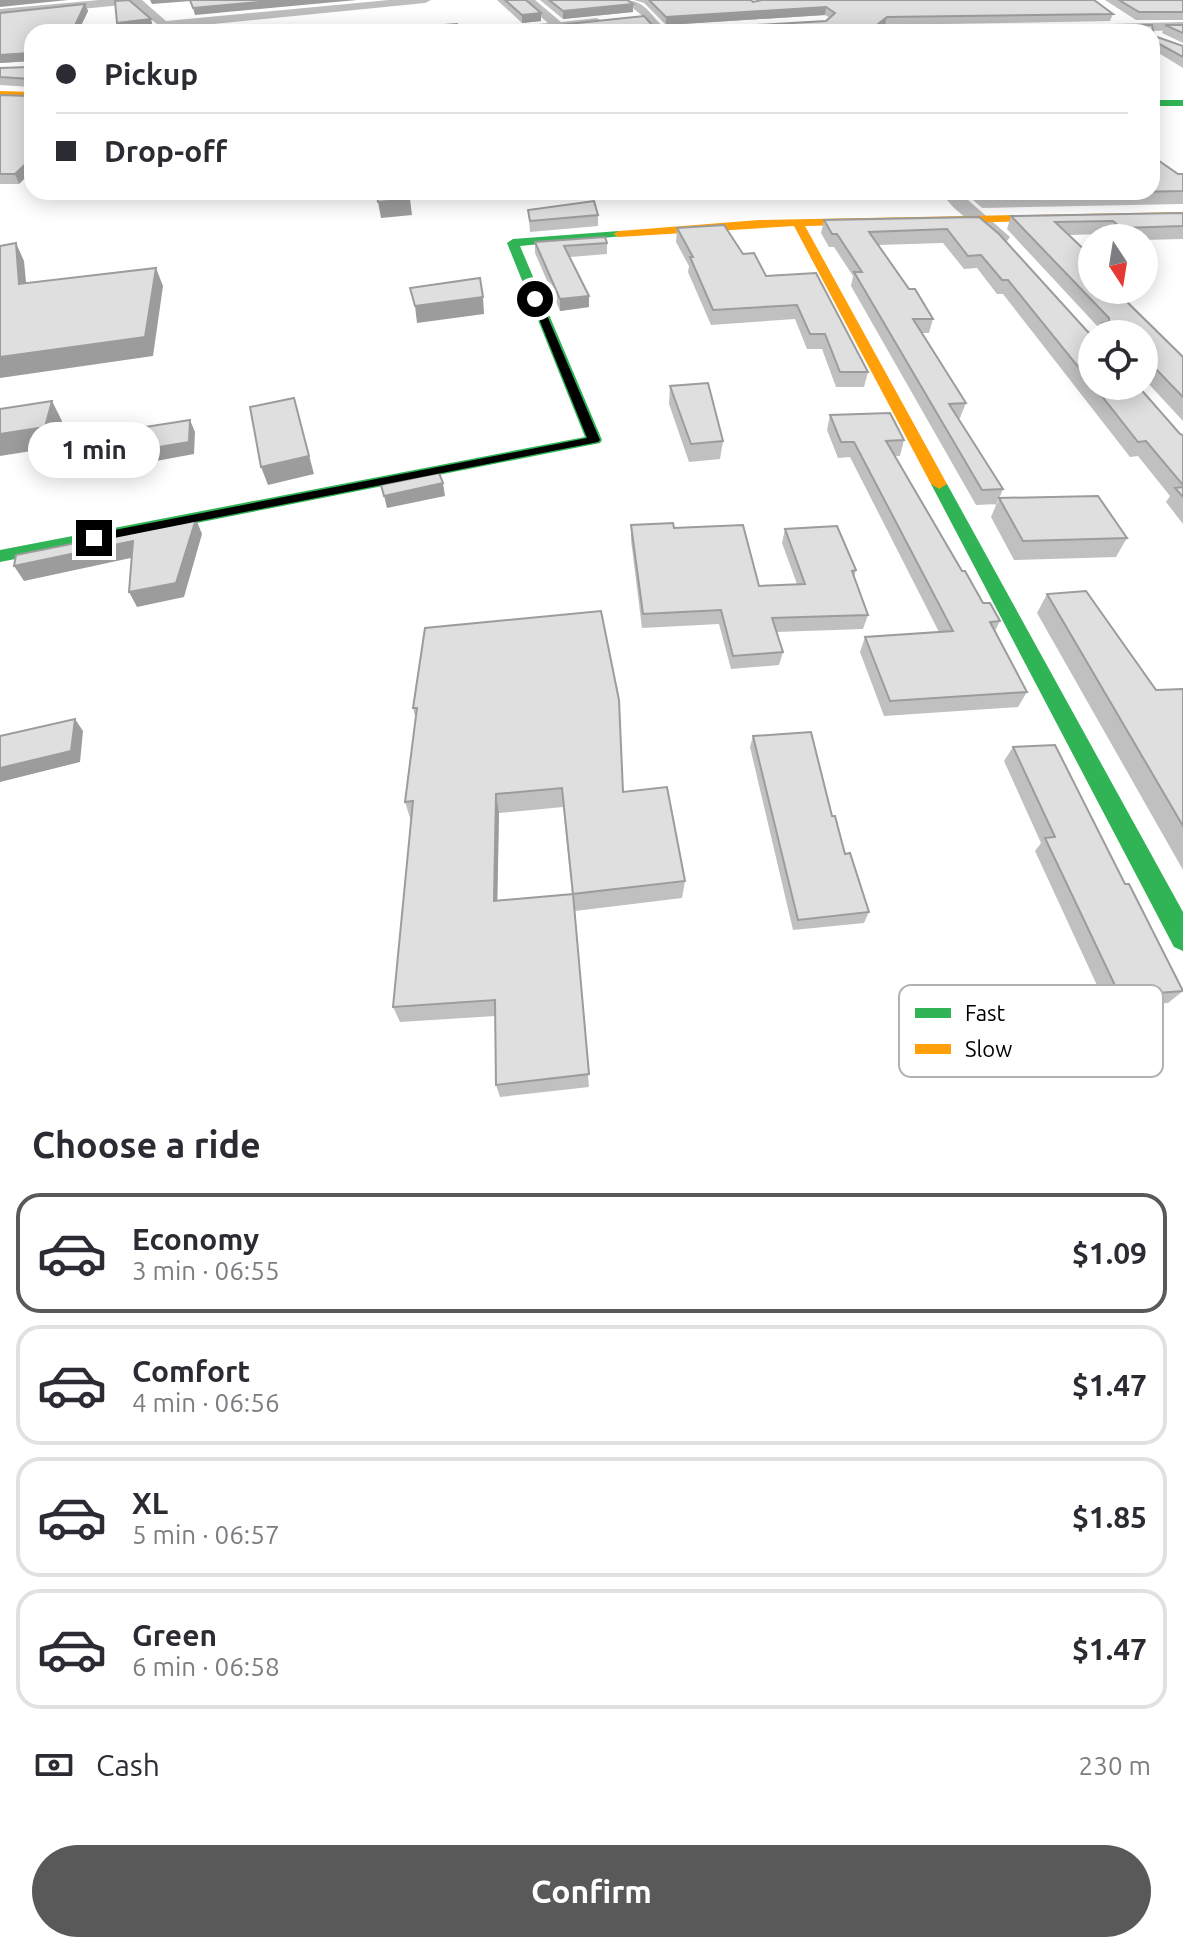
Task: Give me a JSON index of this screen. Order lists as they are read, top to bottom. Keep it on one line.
{"legend":["Fast","Slow"],"north":"bottom","page":{"banner":["Pickup","Drop-off"],"bubble":"1 min","heading":"Choose a ride","list":[{"name":"Economy","note":"3 min · 06:55","value":"$1.09"},{"name":"Comfort","note":"4 min · 06:56","value":"$1.47"},{"name":"XL","note":"5 min · 06:57","value":"$1.85"},{"name":"Green","note":"6 min · 06:58","value":"$1.47"}],"pay":["Cash","230 m"],"buttons":"Confirm"}}
